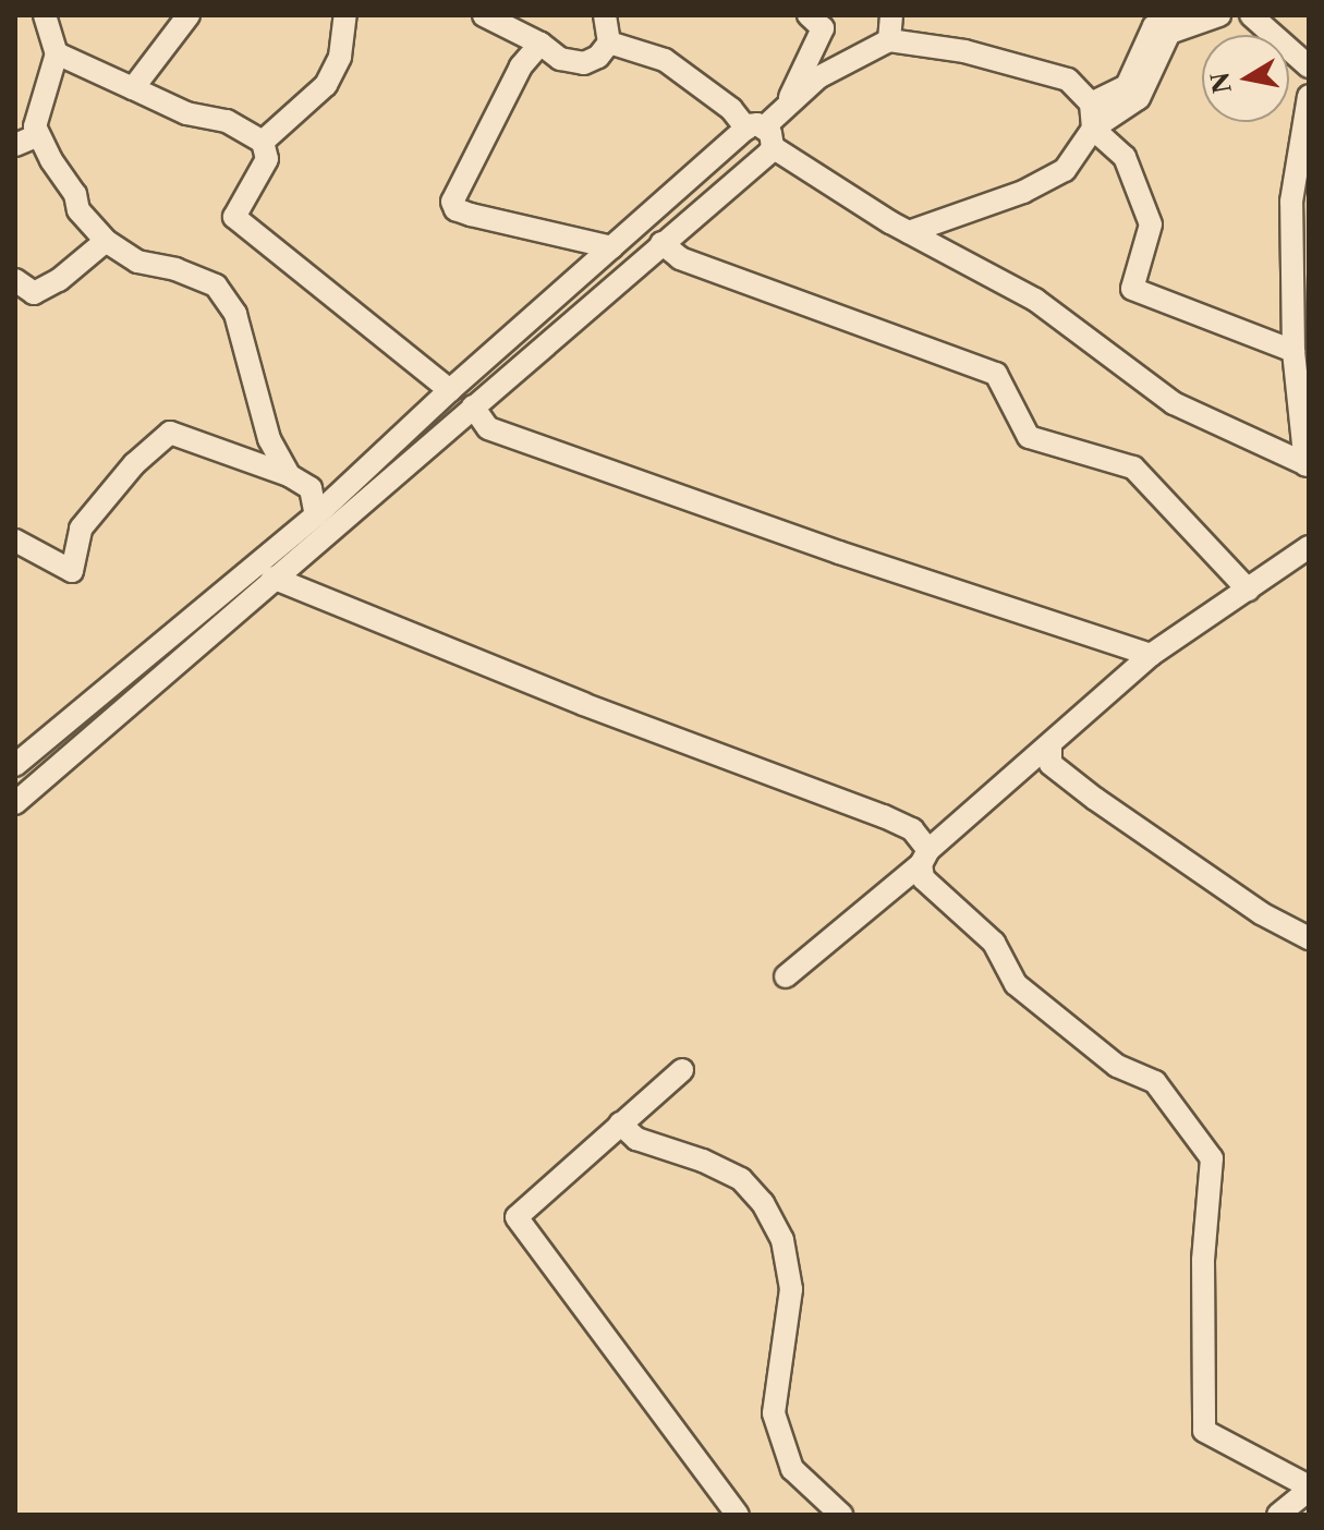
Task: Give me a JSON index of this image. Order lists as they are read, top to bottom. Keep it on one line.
{"north":"left"}
